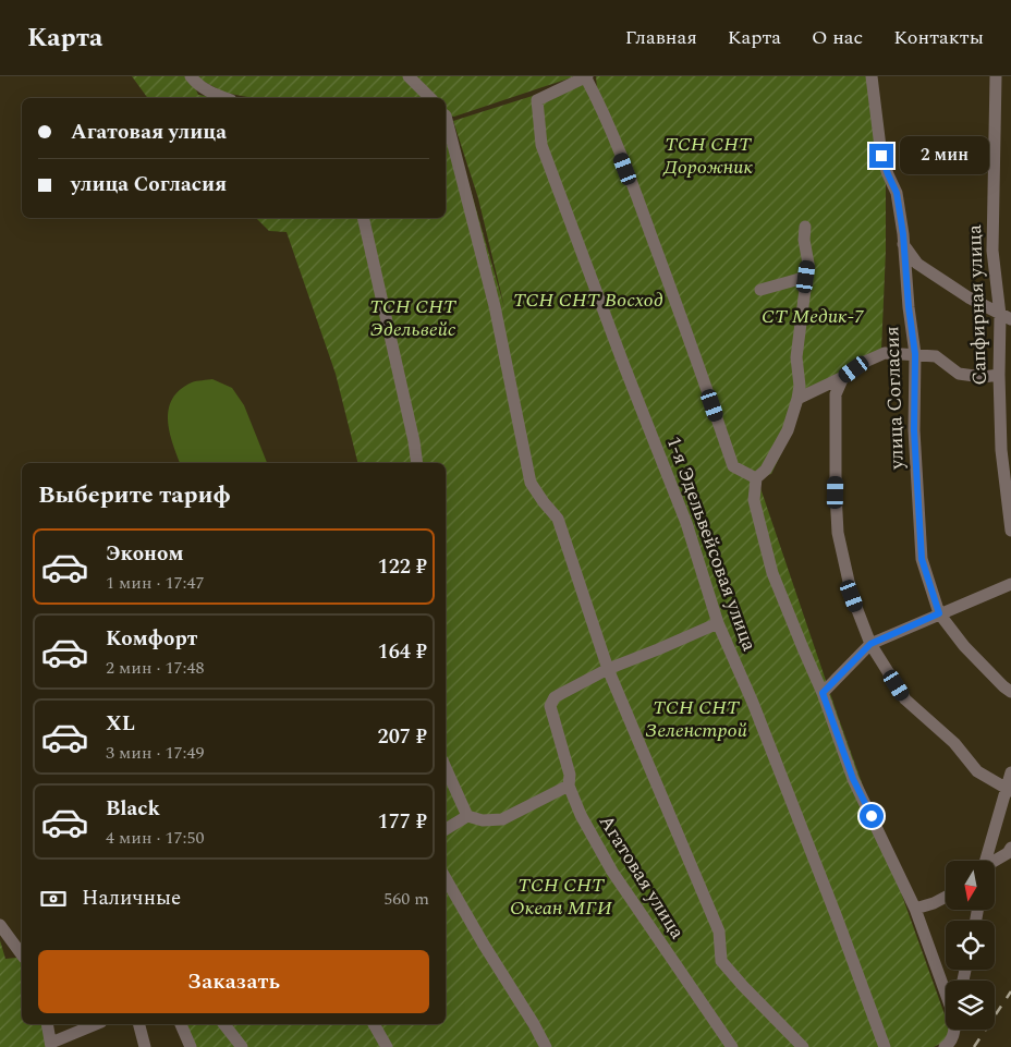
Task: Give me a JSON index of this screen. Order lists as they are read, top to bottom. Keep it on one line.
{"streets":{"street":["Сапфирная улица","улица Согласия","1-я Эдельвейсовая улица","Агатовая улица"]},"crossings":[["1-я Эдельвейсовая улица","Агатовая улица"]],"parks":["ТСН СНТ Дорожник","ТСН СНТ Восход","ТСН СНТ Эдельвейс","СТ Медик-7","ТСН СНТ Зеленстрой","ТСН СНТ Океан МГИ"],"north":"bottom","page":{"header":"Карта","nav":["Главная","Карта","О нас","Контакты"],"banner":["Агатовая улица","улица Согласия"],"bubble":"2 мин","heading":"Выберите тариф","list":[{"name":"Эконом","note":"1 мин · 17:47","value":"122 ₽"},{"name":"Комфорт","note":"2 мин · 17:48","value":"164 ₽"},{"name":"XL","note":"3 мин · 17:49","value":"207 ₽"},{"name":"Black","note":"4 мин · 17:50","value":"177 ₽"}],"pay":["Наличные","560 m"],"buttons":"Заказать"}}
